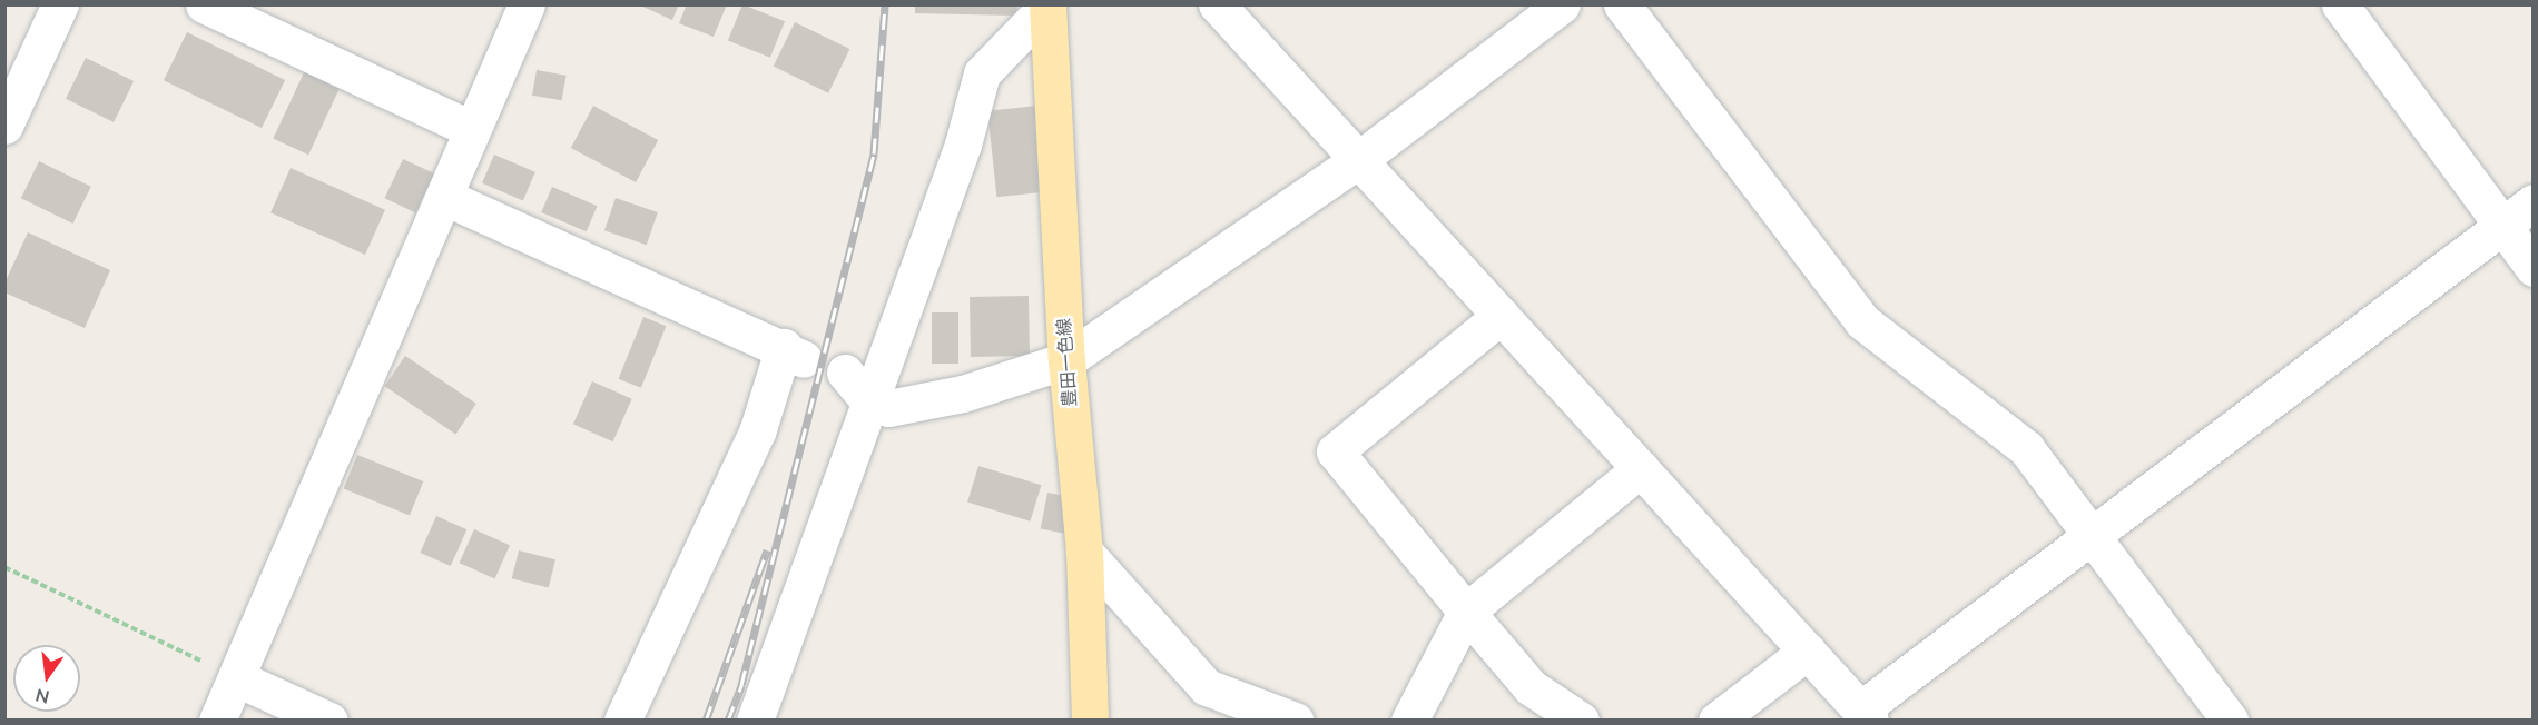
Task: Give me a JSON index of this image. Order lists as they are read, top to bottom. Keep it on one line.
{"streets":{"main road":["豊田一色線"]},"north":"bottom"}
